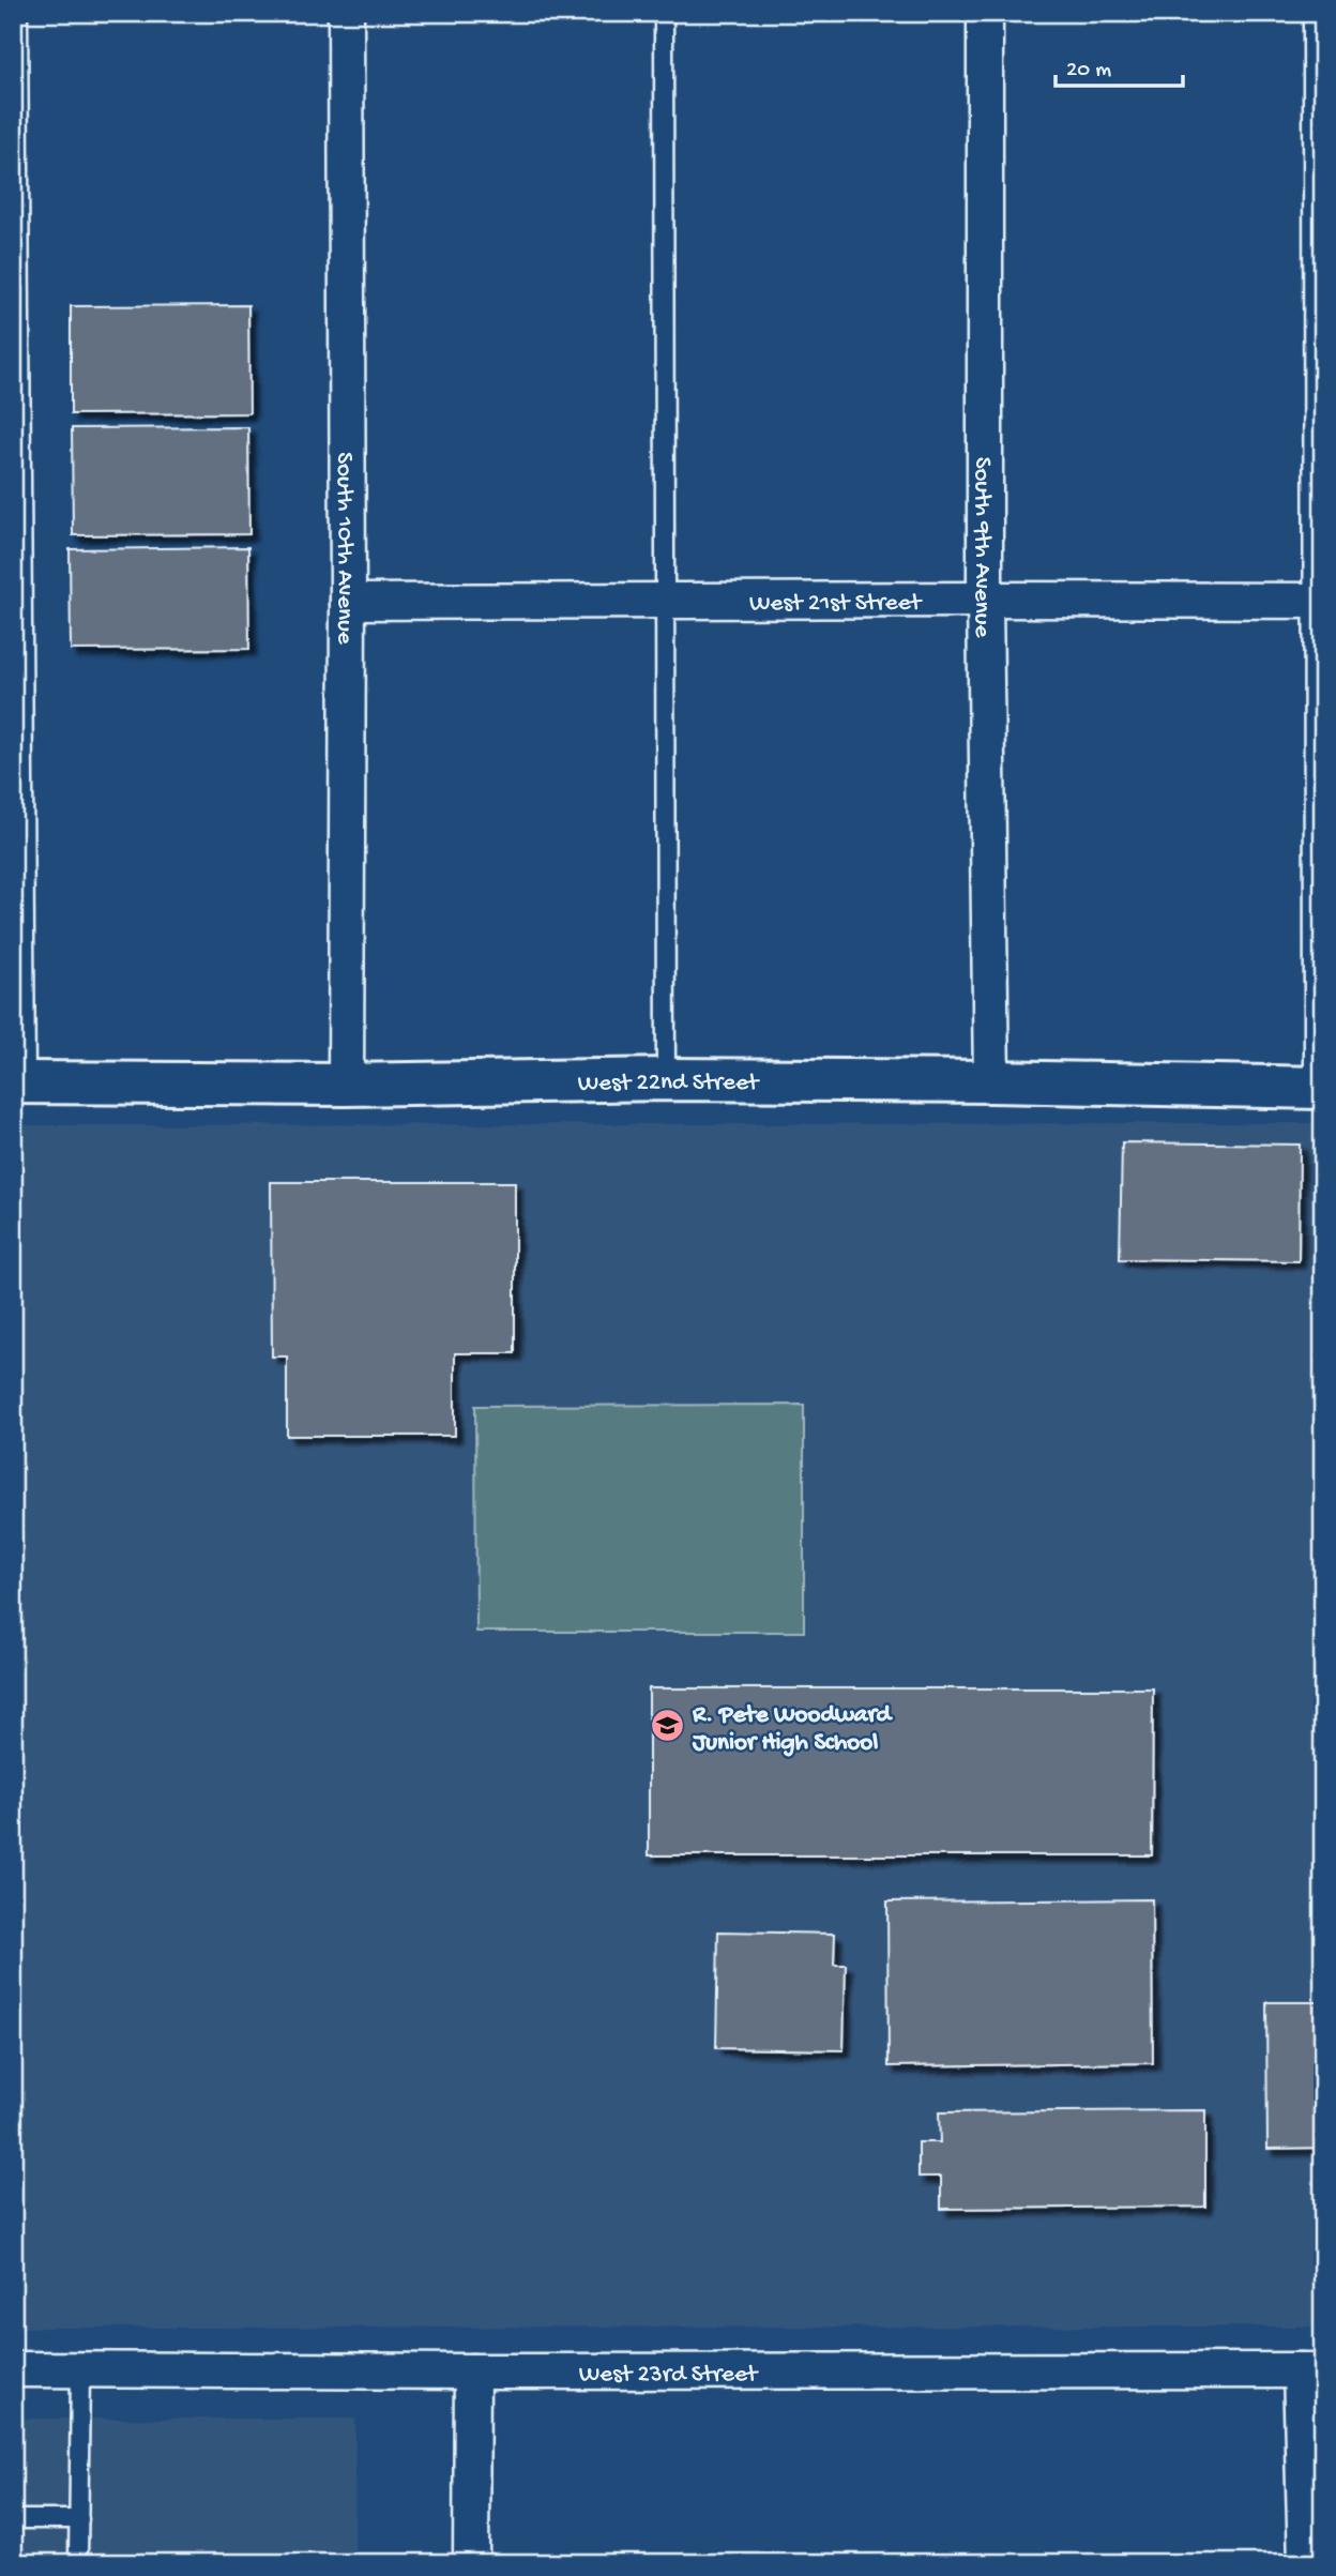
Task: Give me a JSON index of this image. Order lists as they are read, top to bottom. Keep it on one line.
{"streets":{"street":["South 9th Avenue","South 10th Avenue","West 21st Street","West 22nd Street","West 23rd Street"]},"crossings":[["South 9th Avenue","West 21st Street"],["South 9th Avenue","West 22nd Street"],["South 10th Avenue","West 21st Street"],["South 10th Avenue","West 22nd Street"]],"places":{"school or university":["R. Pete Woodward Junior High School"]},"scale_bar":"20 m"}
